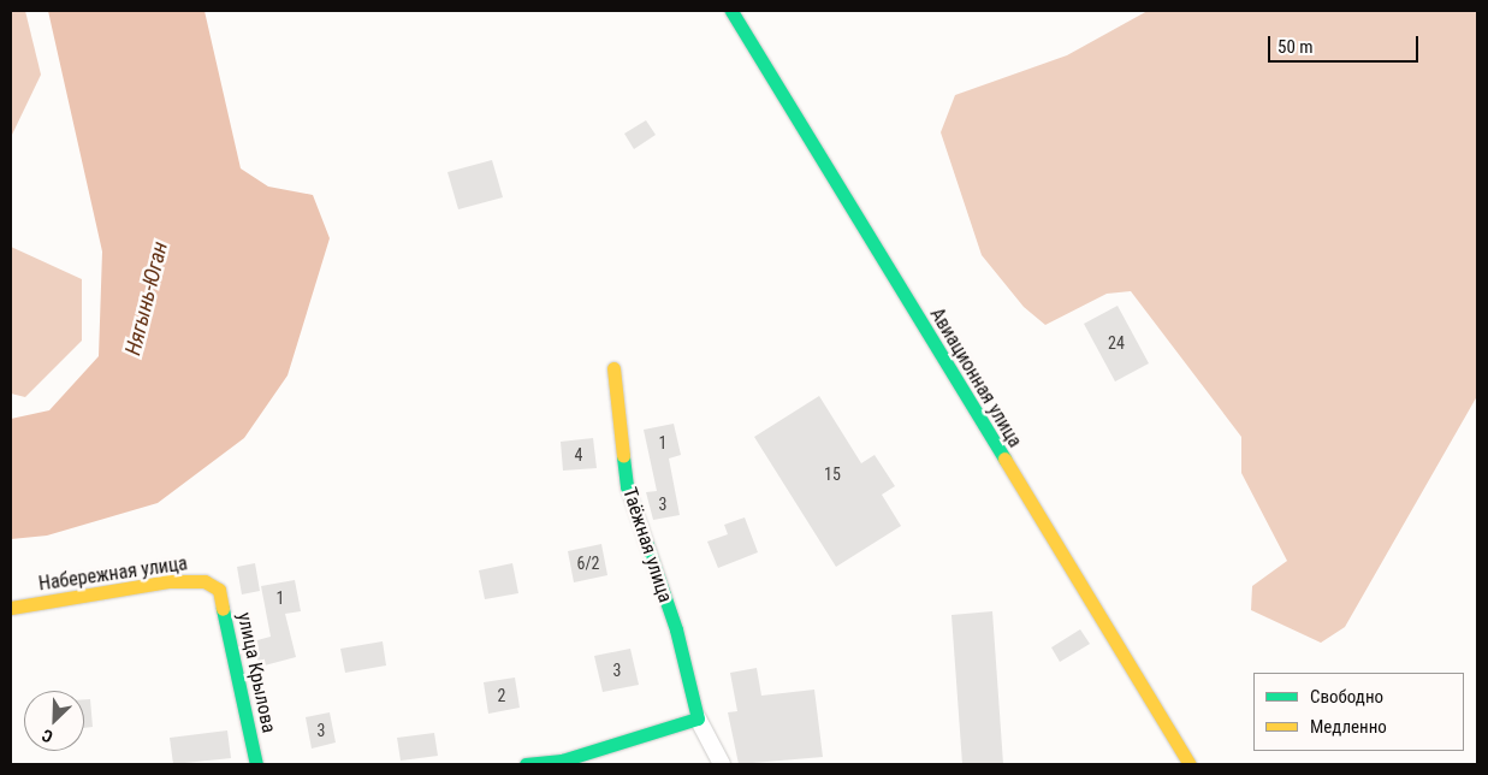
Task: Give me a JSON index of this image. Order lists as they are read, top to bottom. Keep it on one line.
{"streets":{"street":["Авиационная улица","Таёжная улица","Набережная улица","улица Крылова"]},"crossings":[["Набережная улица","улица Крылова"]],"water":["Нягынь-Юган"],"house_numbers":["24","1","4","15","3","6/2","1","3","2","3"],"legend":["Свободно","Медленно"],"scale_bar":"50 m","north":"bottom left"}
